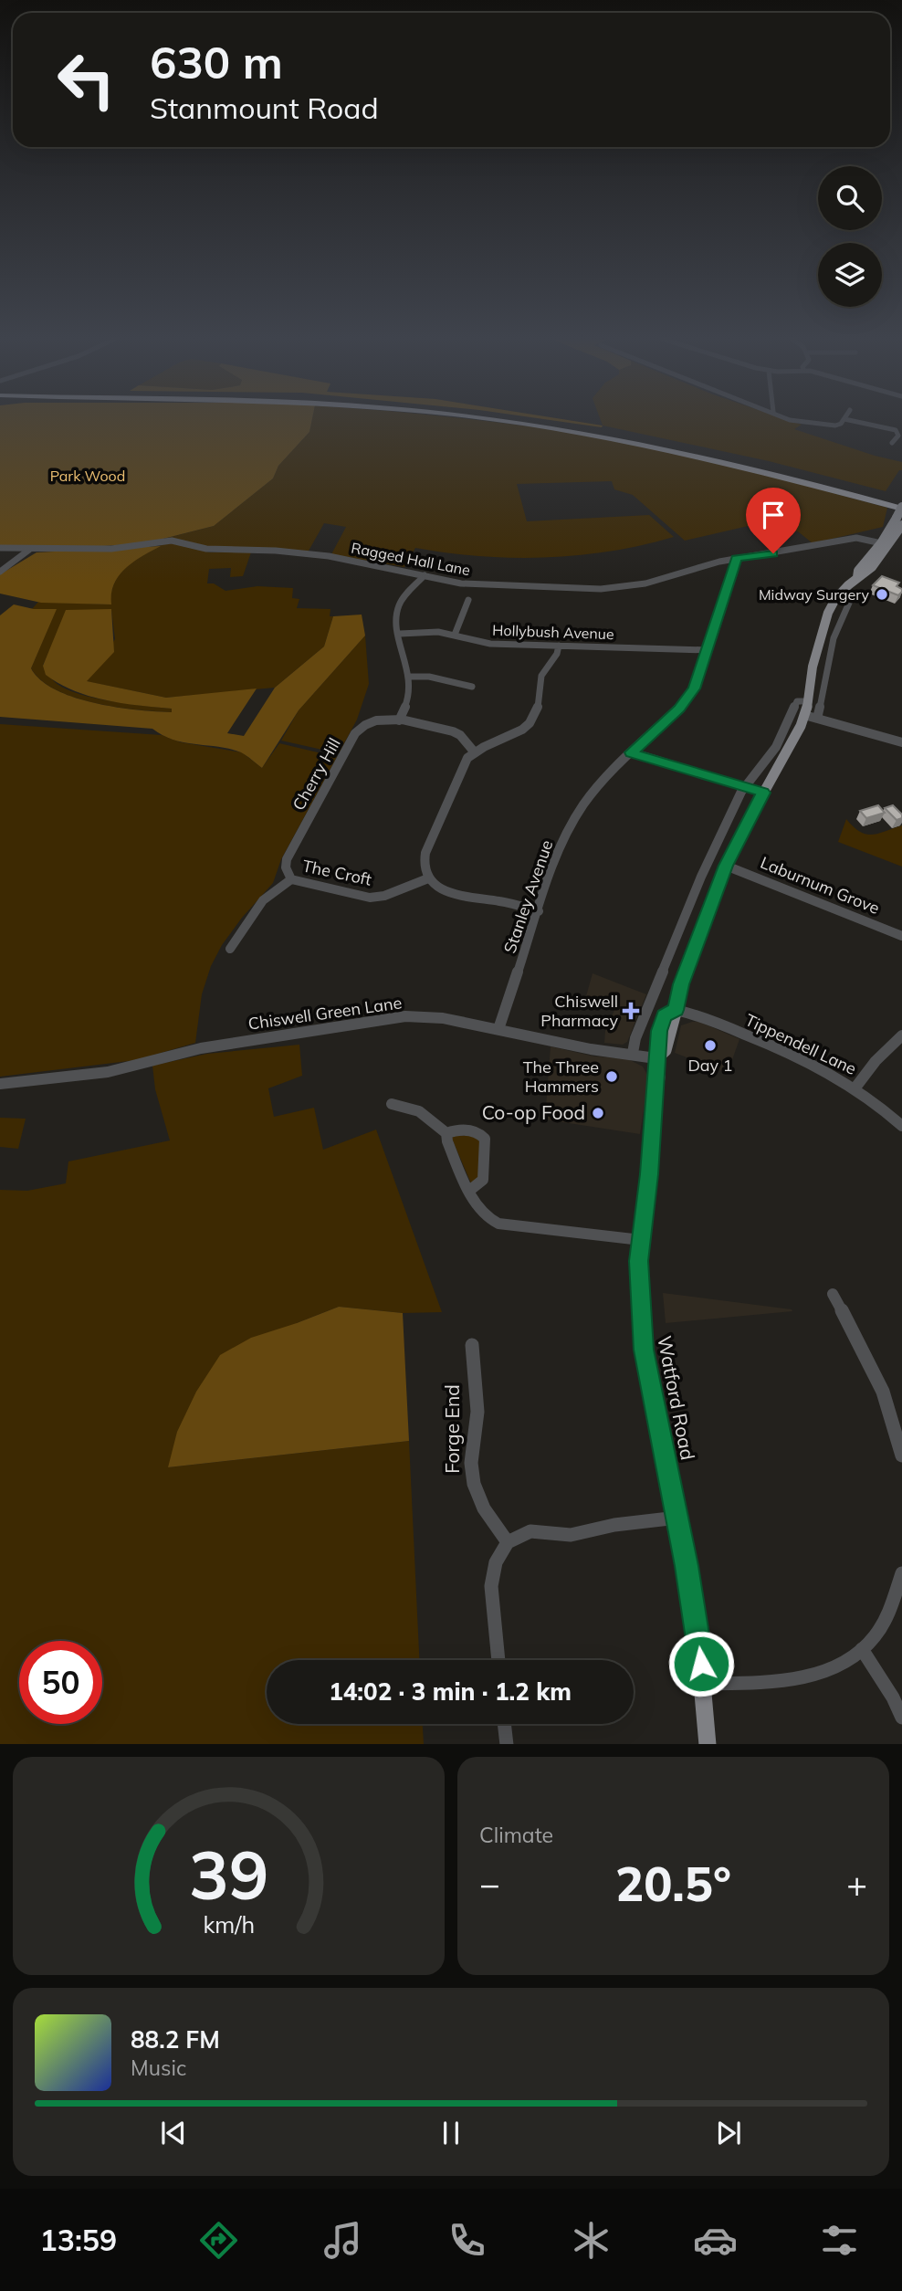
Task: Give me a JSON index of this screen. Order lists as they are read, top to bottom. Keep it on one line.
{"streets":{"main road":["Watford Road"],"street":["Ragged Hall Lane","Hollybush Avenue","Cherry Hill","The Croft","Laburnum Grove","Stanley Avenue","Chiswell Green Lane","Tippendell Lane","Forge End"]},"crossings":[["Ragged Hall Lane","Stanley Avenue"],["Hollybush Avenue","Stanley Avenue"],["Cherry Hill","The Croft"],["Stanley Avenue","Chiswell Green Lane"],["Chiswell Green Lane","Watford Road"]],"parks":["Park Wood"],"places":{"other":["Midway Surgery","Day 1","The Three Hammers","Co-op Food"],"health":["Chiswell Pharmacy"]},"page":{"turn":["630 m","Stanmount Road"],"limit":"50","trip":"14:02 · 3 min · 1.2 km","tile":"Climate","heat":["−","20.5°","+"],"song":["88.2 FM","Music"],"tabs":"13:59","gauge":["39","km/h"]}}
